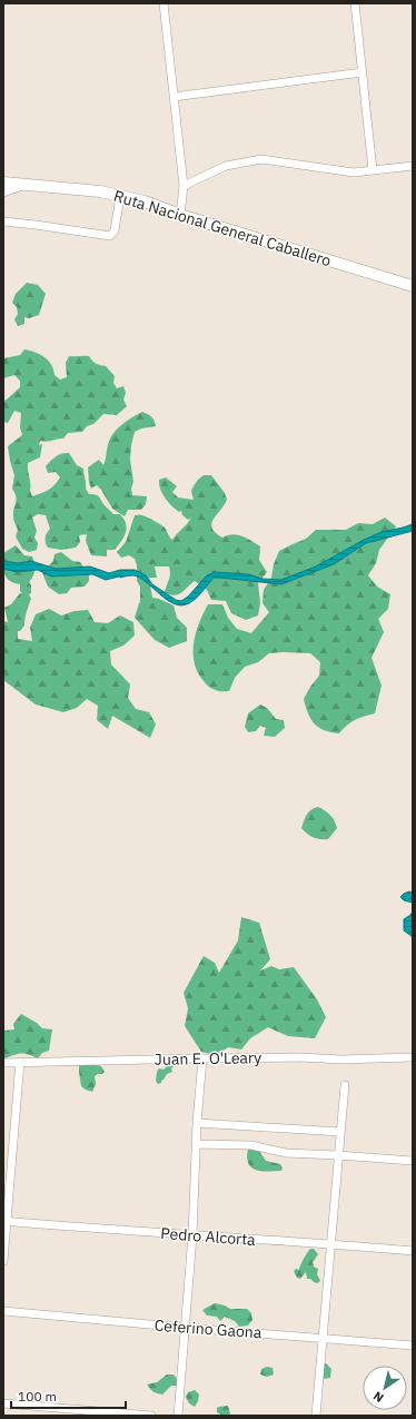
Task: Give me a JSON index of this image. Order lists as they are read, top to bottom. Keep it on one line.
{"streets":{"highway":["Ruta Nacional General Caballero"],"street":["Juan E. O'Leary","Pedro Alcorta","Ceferino Gaona"]},"scale_bar":"100 m","north":"bottom left"}
